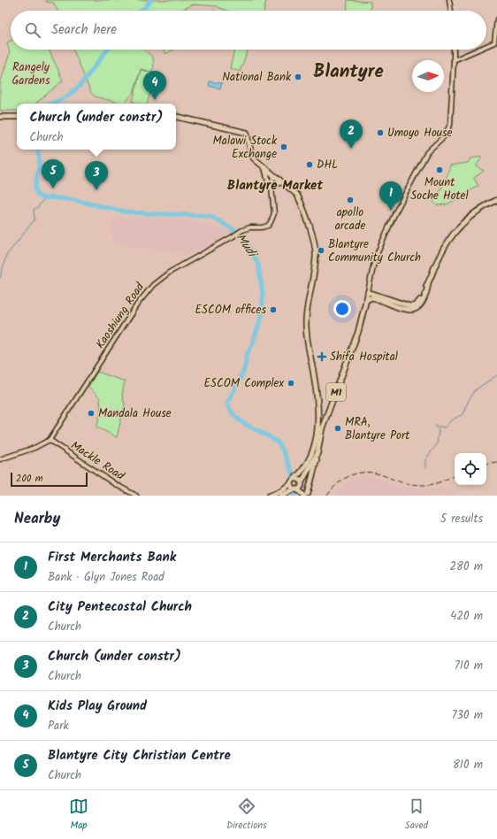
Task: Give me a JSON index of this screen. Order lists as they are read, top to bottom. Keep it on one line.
{"streets":{"highway":["M1"],"street":["Kaoshiung Road","Mackle Road"]},"crossings":[["Kaoshiung Road","M1"],["Kaoshiung Road","Mackle Road"]],"districts":["Blantyre","Blantyre Market"],"water":["Mudi"],"parks":["Rangely Gardens"],"places":{"other":["National Bank","Umoyo House","Malawi Stock Exchange","DHL","Mount Soche Hotel","apollo arcade","Blantyre Community Church","ESCOM offices","ESCOM Complex","Mandala House","MRA, Blantyre Port"],"health":["Shifa Hospital"]},"scale_bar":"200 m","north":"right","page":{"search":"Search here","pins":["4","2","5","3","1"],"popup":["Church (under constr)","Church"],"scale":"200 m","heading":["Nearby","5 results"],"list":[{"mark":"1","name":"First Merchants Bank","note":"Bank · Glyn Jones Road","value":"280 m"},{"mark":"2","name":"City Pentecostal Church","note":"Church","value":"420 m"},{"mark":"3","name":"Church (under constr)","note":"Church","value":"710 m"},{"mark":"4","name":"Kids Play Ground","note":"Park","value":"730 m"},{"mark":"5","name":"Blantyre City Christian Centre","note":"Church","value":"810 m"}],"nav":["Map","Directions","Saved"]}}
